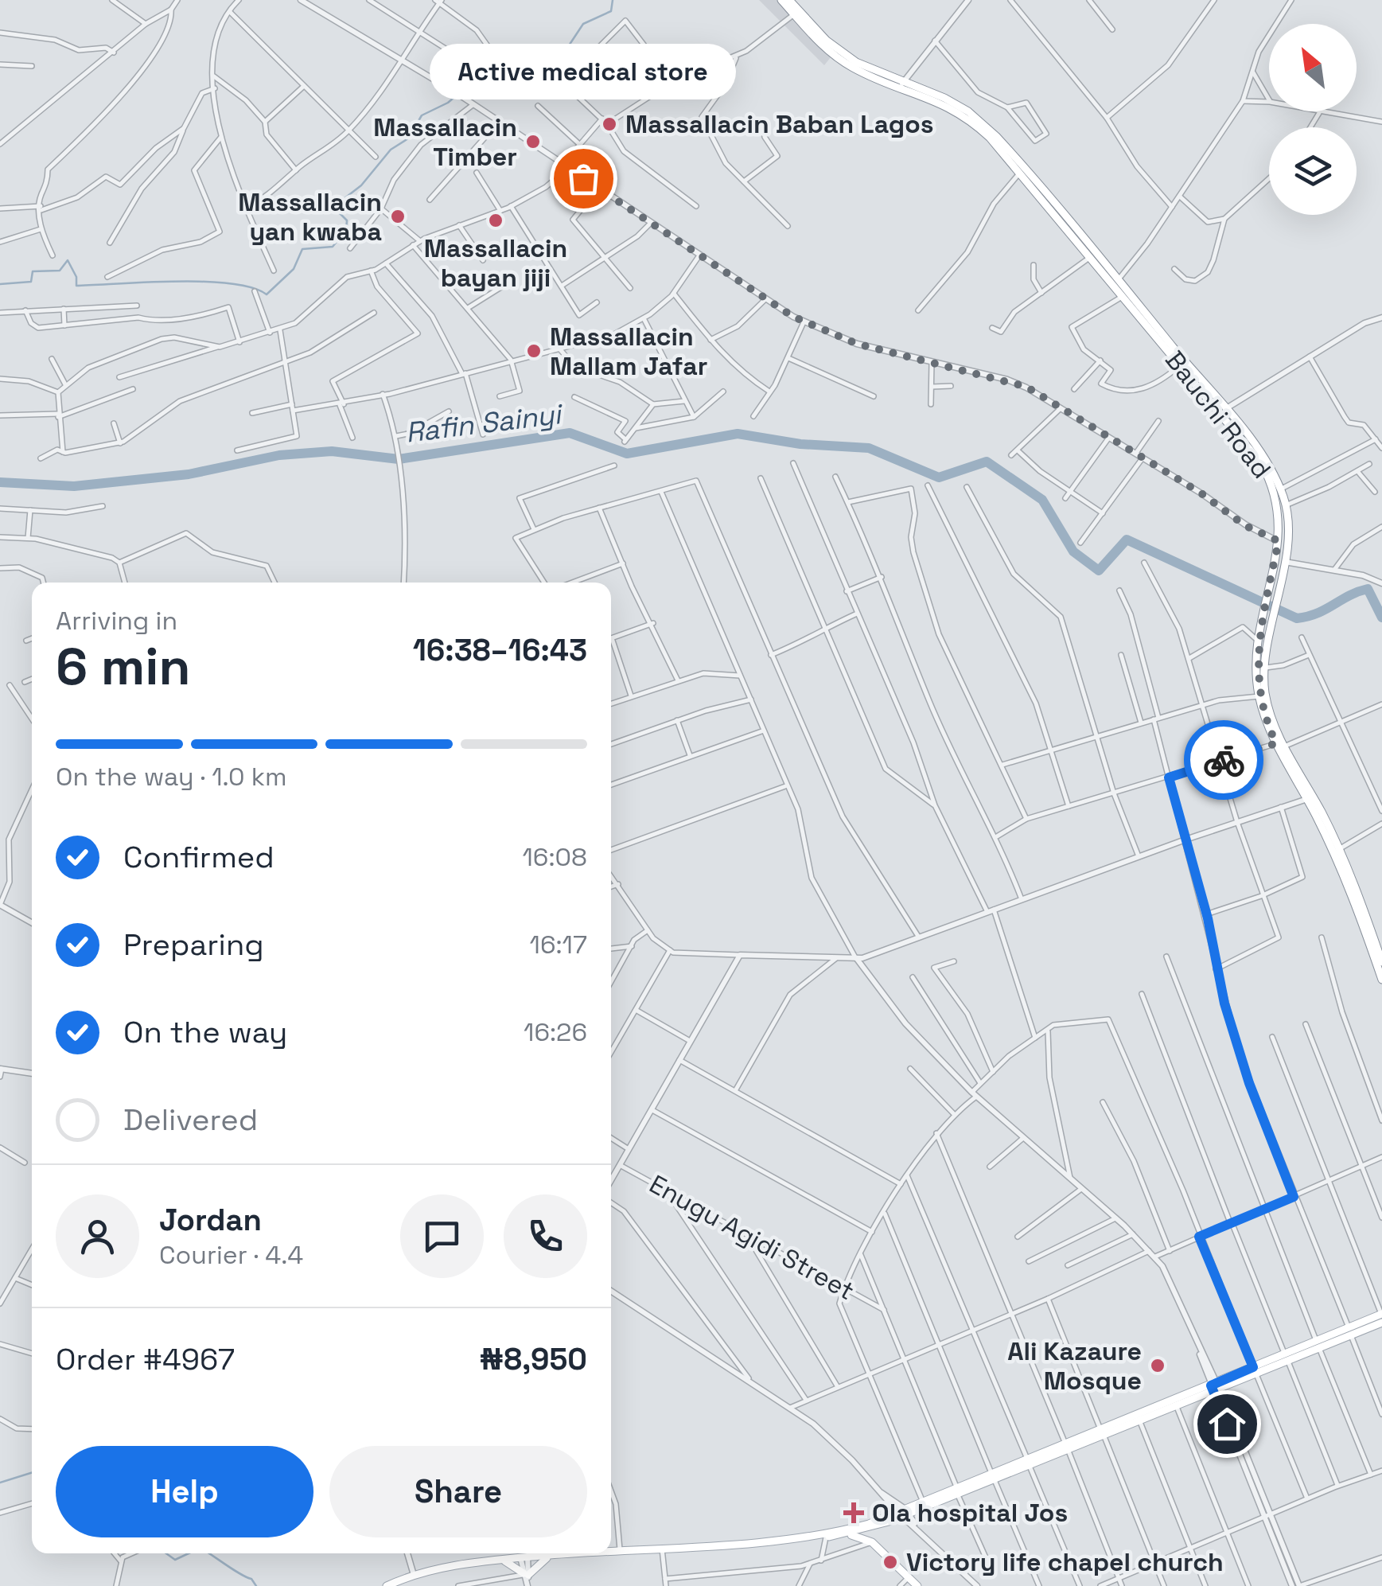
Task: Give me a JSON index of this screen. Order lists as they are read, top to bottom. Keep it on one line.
{"streets":{"main road":["Bauchi Road"],"street":["Enugu Agidi Street"]},"water":["Rafin Sainyi"],"places":{"other":["Massallacin Baban Lagos","Massallacin Timber","Active medical store","Massallacin yan kwaba","Massallacin bayan jiji","Massallacin Mallam Jafar","Ali Kazaure Mosque","Victory life chapel church"],"health":["Ola hospital Jos"]},"north":"top left","page":{"bubble":"Active medical store","heading":["6 min","Arriving in","16:38–16:43"],"panel":["Jordan","Courier · 4.4","Order #4967","₦8,950"],"bar":"On the way · 1.0 km","list":[["Confirmed","16:08"],["Preparing","16:17"],["On the way","16:26"],"Delivered"],"buttons":["Help","Share"]}}
